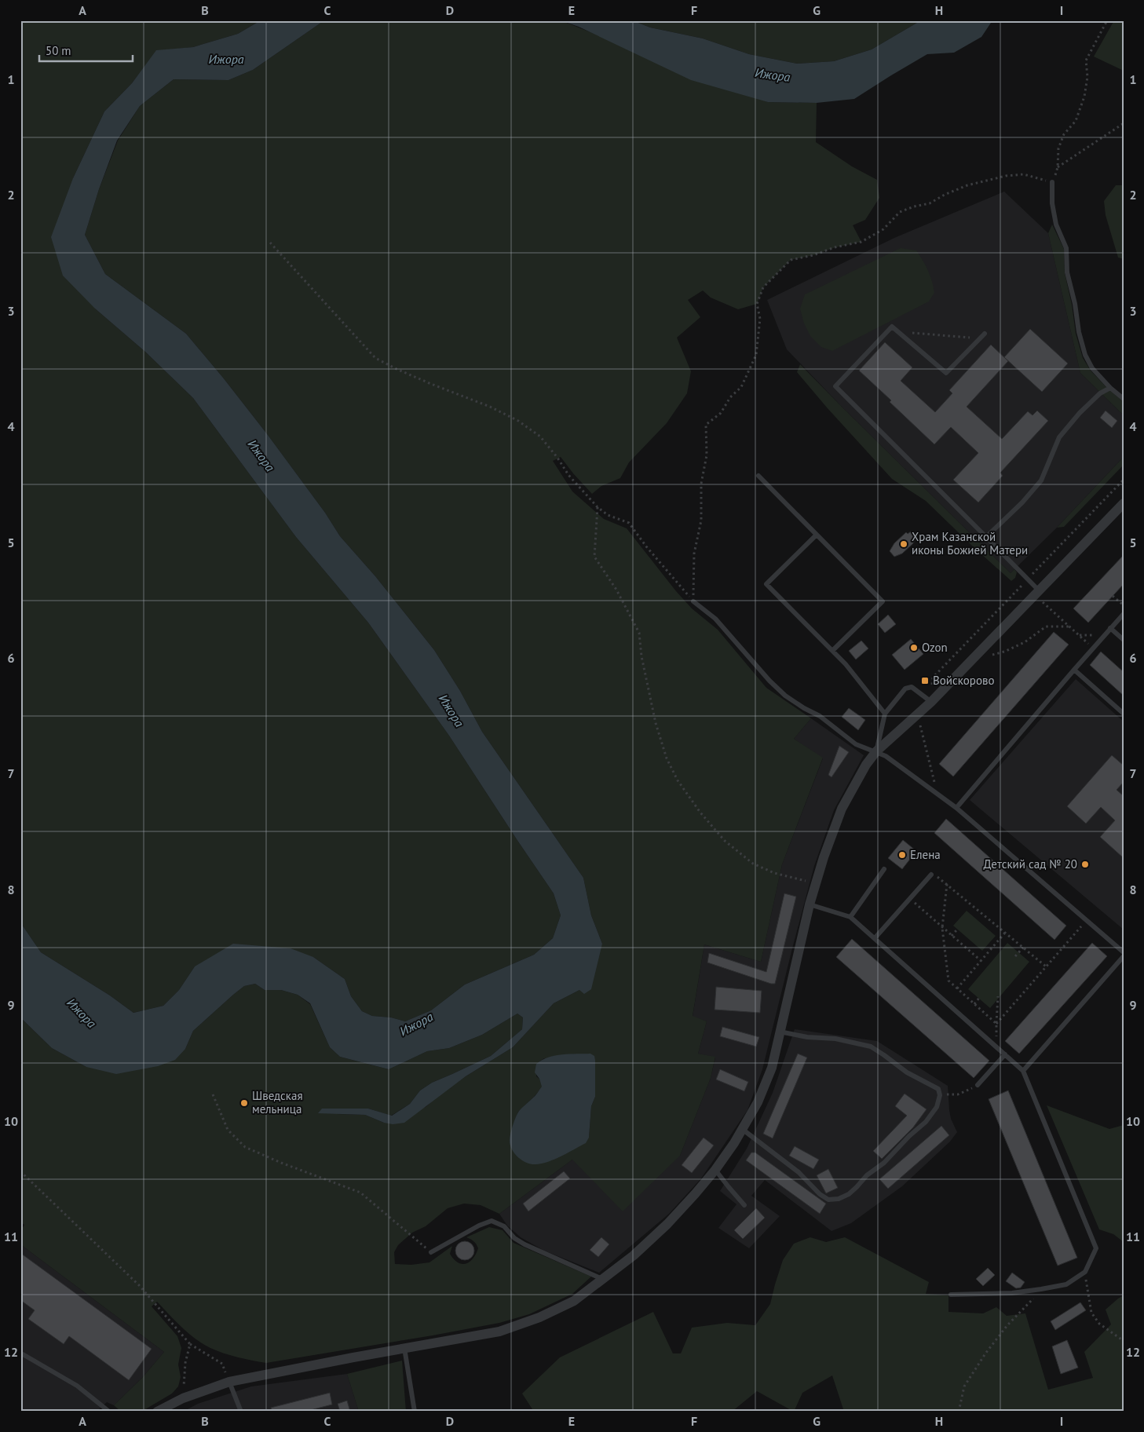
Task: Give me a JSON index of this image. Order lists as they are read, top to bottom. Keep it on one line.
{"water":["Ижора"],"places":{"other":["Храм Казанской иконы Божией Матери","Ozon","Елена","Детский сад № 20","Шведская мельница"],"transit":["Войскорово"]},"scale_bar":"50 m","grid":{"columns":["A","B","C","D","E","F","G","H","I"],"rows":["1","2","3","4","5","6","7","8","9","10","11","12"]}}
